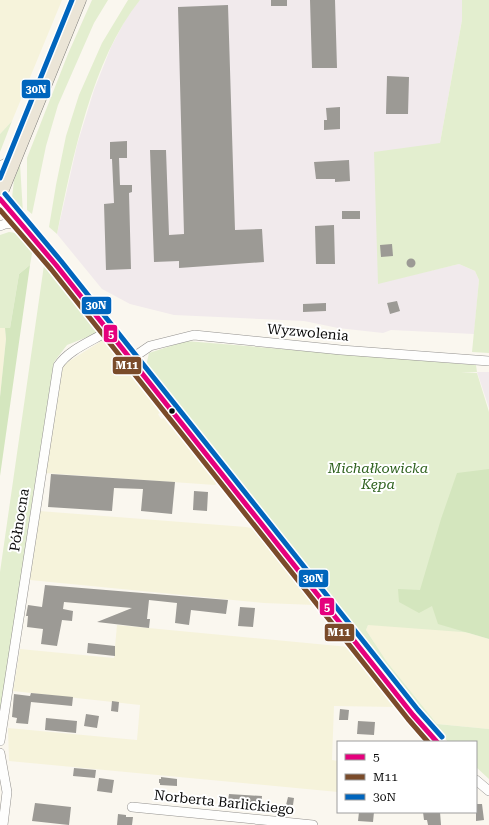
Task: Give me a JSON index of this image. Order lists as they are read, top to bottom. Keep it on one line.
{"streets":{"street":["Wyzwolenia","Północna","Norberta Barlickiego"]},"parks":["Michałkowicka Kępa"],"lines":["transit line 30N","transit line 5","transit line M11"],"legend":["5","M11","30N"]}
